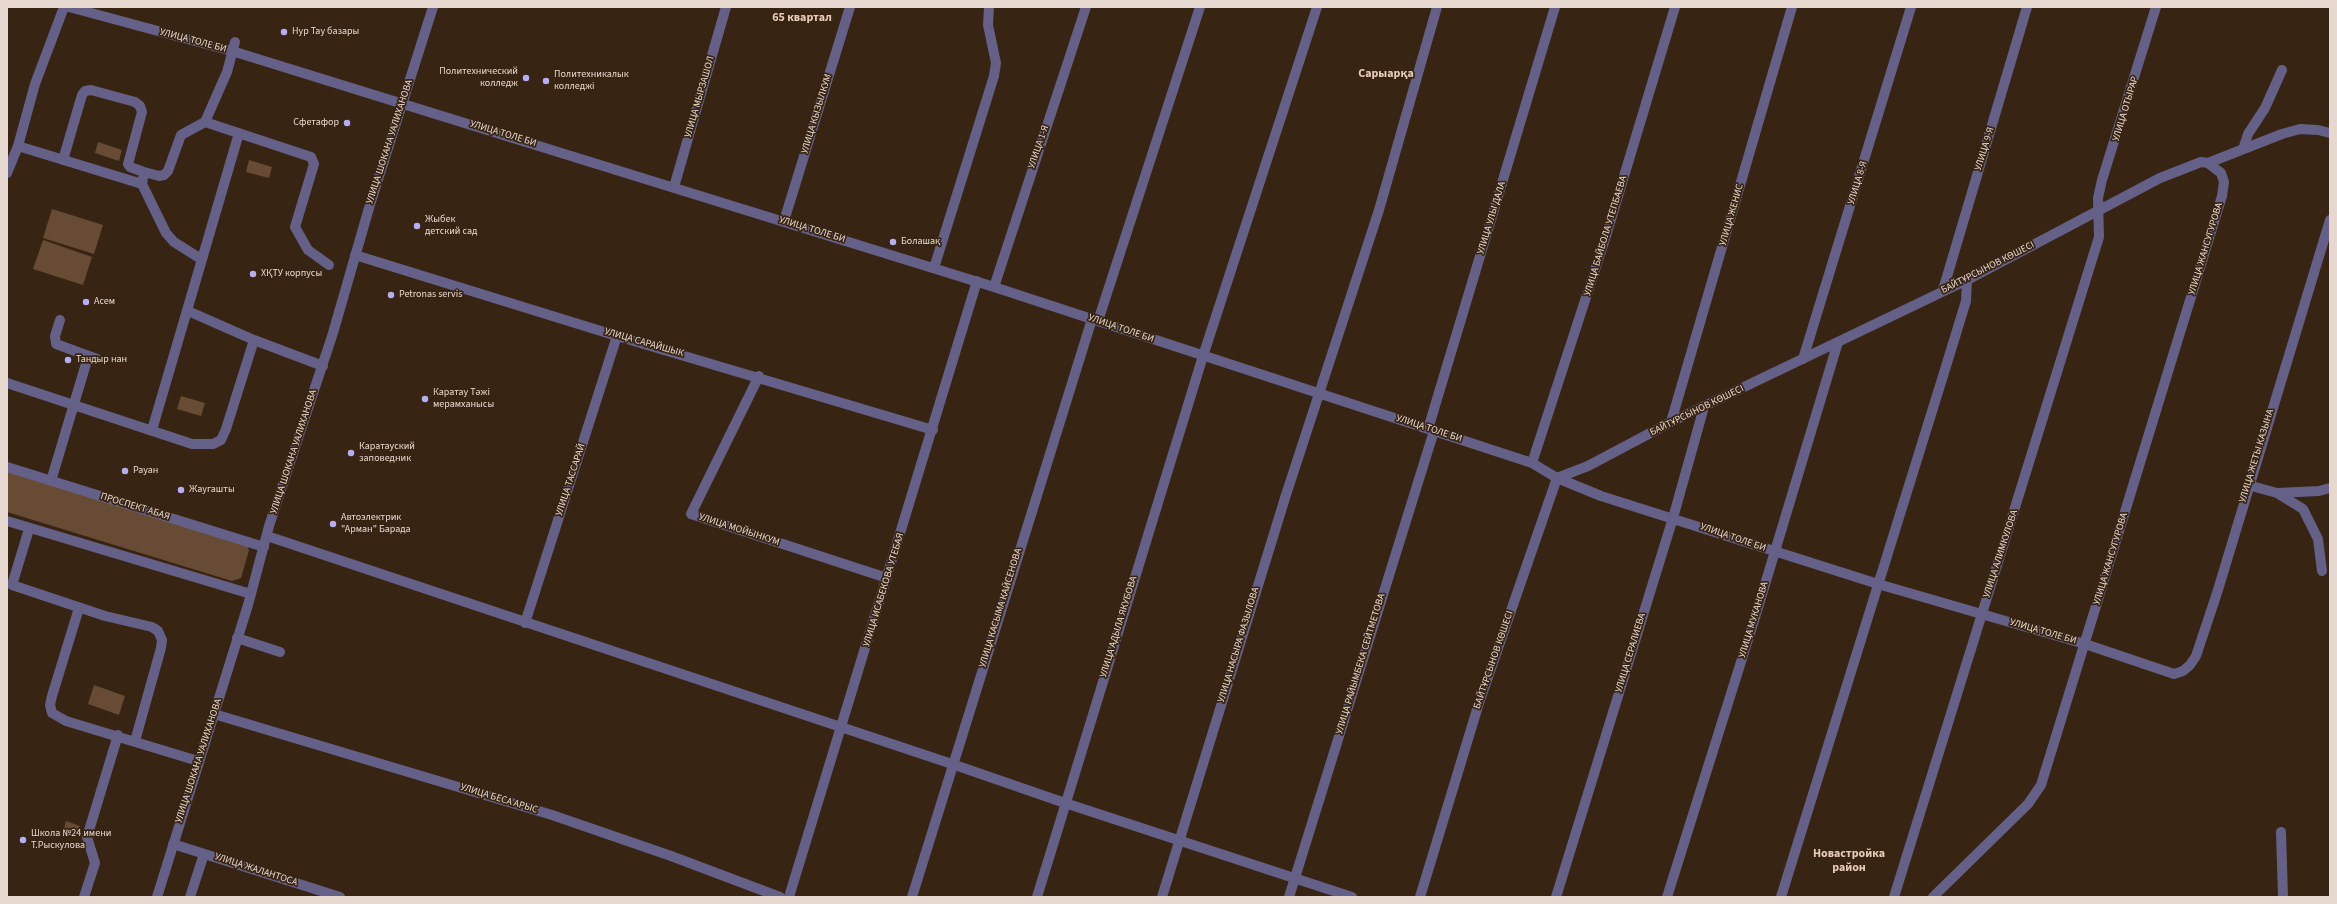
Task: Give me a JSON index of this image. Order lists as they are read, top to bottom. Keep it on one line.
{"streets":{"street":["УЛИЦА ТОЛЕ БИ","УЛИЦА МЫРЗАШОЛ","УЛИЦА ОТЫРАР","УЛИЦА КЫЗЫЛКУМ","УЛИЦА ШОКАНА УАЛИХАНОВА","УЛИЦА 1-Я","УЛИЦА 9-Я","УЛИЦА 8-Я","УЛИЦА ЖЕНИС","УЛИЦА УЛЫ ДАЛА","УЛИЦА БАЙБОЛА УТЕПБАЕВА","УЛИЦА ЖАНСУГУРОВА","БАЙТҰРСЫНОВ КӨШЕСІ","УЛИЦА САРАЙШЫК","УЛИЦА ЖЕТЫ КАЗЫНА","УЛИЦА ТАССАРАЙ","ПРОСПЕКТ АБАЯ","УЛИЦА МОЙЫНКУМ","УЛИЦА АЛИМКУЛОВА","УЛИЦА ИСАБЕКОВА УТЕБАЯ","УЛИЦА КАСЫМА КАЙСЕНОВА","УЛИЦА МУКАНОВА","УЛИЦА АДЫЛА ЯКУБОВА","УЛИЦА НАСЫРА ФАЗЫЛОВА","УЛИЦА СЕРАЛИЕВА","УЛИЦА РАЙЫМБЕКА СЕЙТМЕТОВА","УЛИЦА БЕСА АРЫС","УЛИЦА ЖАЛАНТОСА"]},"crossings":[["УЛИЦА ТОЛЕ БИ","УЛИЦА МЫРЗАШОЛ"],["УЛИЦА ТОЛЕ БИ","УЛИЦА КЫЗЫЛКУМ"],["УЛИЦА ТОЛЕ БИ","УЛИЦА ШОКАНА УАЛИХАНОВА"],["УЛИЦА ТОЛЕ БИ","УЛИЦА 1-Я"],["УЛИЦА ТОЛЕ БИ","УЛИЦА УЛЫ ДАЛА"],["УЛИЦА ТОЛЕ БИ","УЛИЦА БАЙБОЛА УТЕПБАЕВА"],["УЛИЦА ТОЛЕ БИ","УЛИЦА ЖАНСУГУРОВА"],["УЛИЦА ТОЛЕ БИ","БАЙТҰРСЫНОВ КӨШЕСІ"],["УЛИЦА ТОЛЕ БИ","УЛИЦА ЖЕТЫ КАЗЫНА"],["УЛИЦА ТОЛЕ БИ","УЛИЦА АЛИМКУЛОВА"],["УЛИЦА ТОЛЕ БИ","УЛИЦА ИСАБЕКОВА УТЕБАЯ"],["УЛИЦА ТОЛЕ БИ","УЛИЦА КАСЫМА КАЙСЕНОВА"],["УЛИЦА ТОЛЕ БИ","УЛИЦА МУКАНОВА"],["УЛИЦА ТОЛЕ БИ","УЛИЦА АДЫЛА ЯКУБОВА"],["УЛИЦА ТОЛЕ БИ","УЛИЦА НАСЫРА ФАЗЫЛОВА"],["УЛИЦА ТОЛЕ БИ","УЛИЦА СЕРАЛИЕВА"],["УЛИЦА ТОЛЕ БИ","УЛИЦА РАЙЫМБЕКА СЕЙТМЕТОВА"],["УЛИЦА ОТЫРАР","БАЙТҰРСЫНОВ КӨШЕСІ"],["УЛИЦА ОТЫРАР","УЛИЦА АЛИМКУЛОВА"],["УЛИЦА ШОКАНА УАЛИХАНОВА","УЛИЦА САРАЙШЫК"],["УЛИЦА ШОКАНА УАЛИХАНОВА","ПРОСПЕКТ АБАЯ"],["УЛИЦА ШОКАНА УАЛИХАНОВА","УЛИЦА БЕСА АРЫС"],["УЛИЦА ШОКАНА УАЛИХАНОВА","УЛИЦА ЖАЛАНТОСА"],["УЛИЦА 9-Я","БАЙТҰРСЫНОВ КӨШЕСІ"],["УЛИЦА 8-Я","БАЙТҰРСЫНОВ КӨШЕСІ"],["УЛИЦА ЖЕНИС","БАЙТҰРСЫНОВ КӨШЕСІ"],["УЛИЦА УЛЫ ДАЛА","УЛИЦА РАЙЫМБЕКА СЕЙТМЕТОВА"],["УЛИЦА ЖАНСУГУРОВА","БАЙТҰРСЫНОВ КӨШЕСІ"],["БАЙТҰРСЫНОВ КӨШЕСІ","УЛИЦА АЛИМКУЛОВА"],["БАЙТҰРСЫНОВ КӨШЕСІ","УЛИЦА МУКАНОВА"],["БАЙТҰРСЫНОВ КӨШЕСІ","УЛИЦА СЕРАЛИЕВА"],["УЛИЦА САРАЙШЫК","УЛИЦА ТАССАРАЙ"],["УЛИЦА САРАЙШЫК","УЛИЦА МОЙЫНКУМ"],["УЛИЦА САРАЙШЫК","УЛИЦА ИСАБЕКОВА УТЕБАЯ"],["УЛИЦА МОЙЫНКУМ","УЛИЦА ИСАБЕКОВА УТЕБАЯ"]],"districts":["65 квартал","Сарыарқа","Новастройка район"],"places":["Нур Тау базары","Политехнический колледж","Политехникалык колледжі","Сфетафор","Жыбек детский сад","Болашақ","ХҚТУ корпусы","Petronas servis","Асем","Тандыр нан","Каратау Тәжі мерамханысы","Каратауский заповедник","Рауан","Жаугашты","Автоэлектрик \"Арман\" Барада","Школа №24 имени Т.Рыскулова"]}
